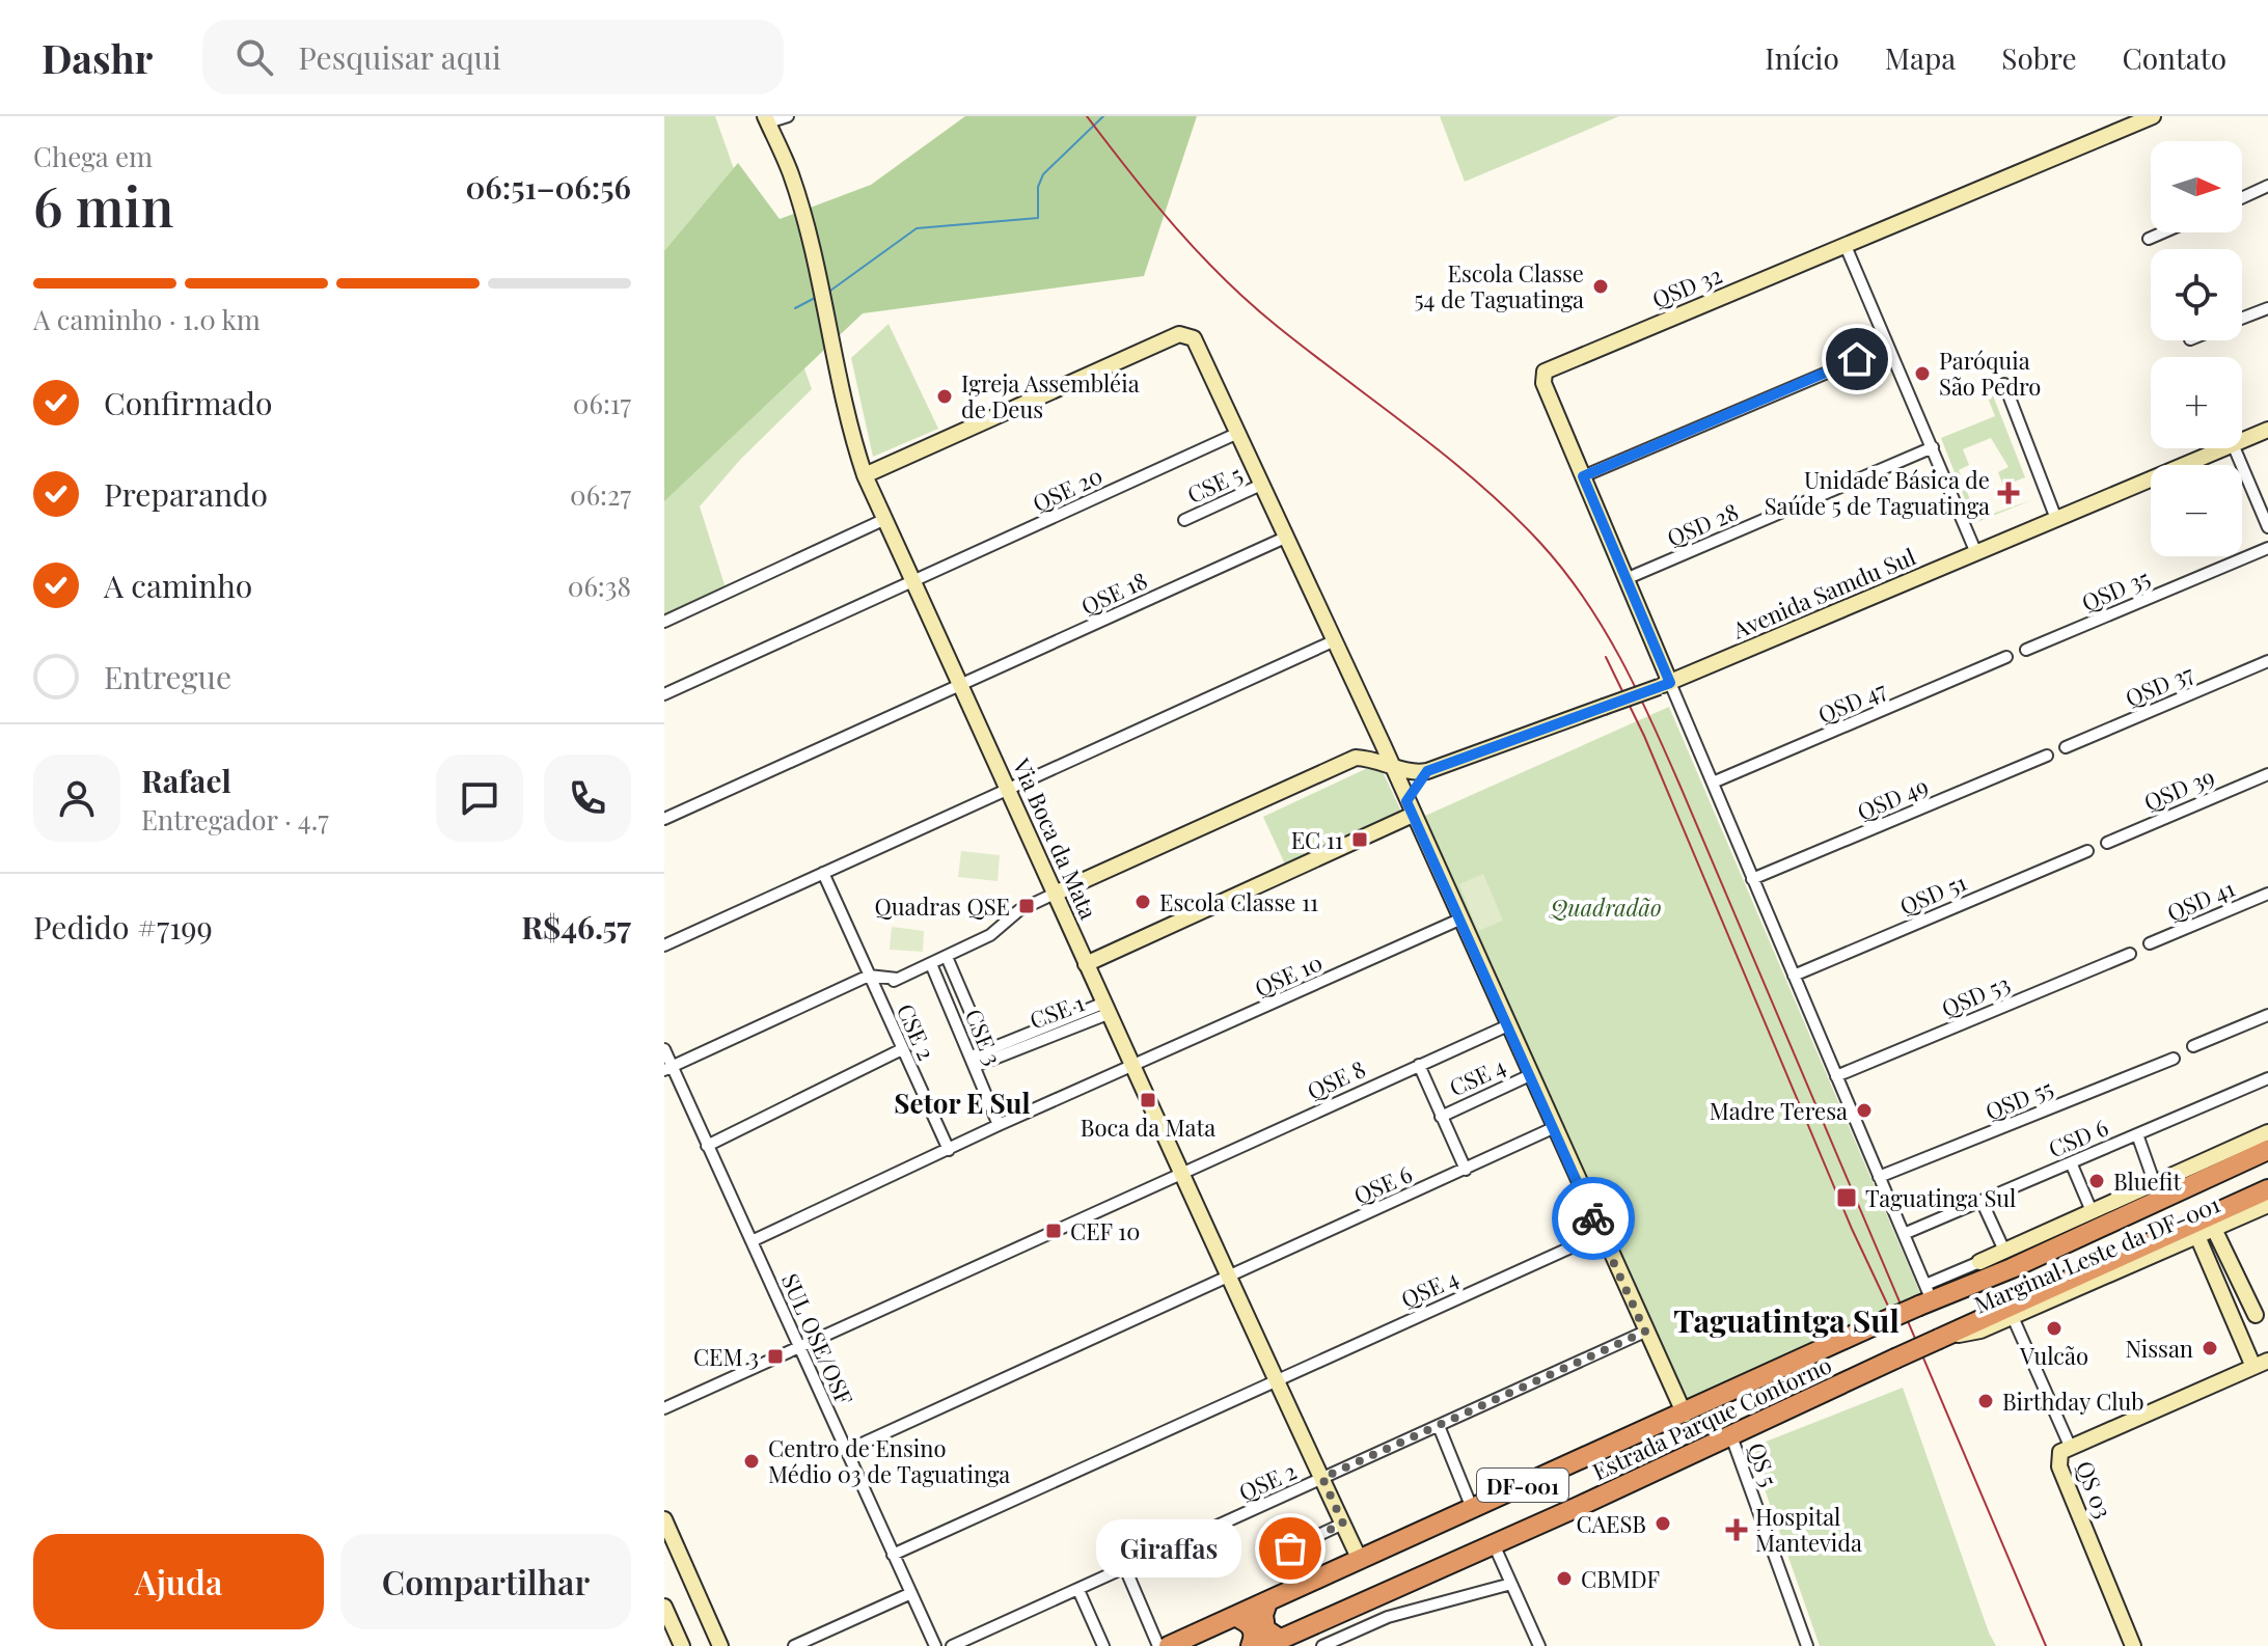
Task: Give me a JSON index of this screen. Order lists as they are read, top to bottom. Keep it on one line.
{"streets":{"highway":["Estrada Parque Contorno","DF-001"],"street":["QSD 32","CSE 5","QSE 20","QSD 28","QSD 35","QSE 18","Avenida Samdu Sul","QSD 37","QSD 47","QSD 39","QSD 49","Via Boca da Mata","QSD 51","QSD 41","QSE 10","QSD 53","CSE 1","CSE 2","CSE 3","CSE 4","QSE 8","QSD 55","CSD 6","QSE 6","Marginal Leste da DF-001","QSE 4","SUL OSE/OSF","QS 5","QSE 2","QS 03"]},"crossings":[["QSE 20","Via Boca da Mata"],["QSE 18","Via Boca da Mata"],["Via Boca da Mata","QSE 10"],["Via Boca da Mata","CSE 1"],["Via Boca da Mata","QSE 8"],["Via Boca da Mata","QSE 6"],["Via Boca da Mata","QSE 4"],["Via Boca da Mata","Estrada Parque Contorno"],["Via Boca da Mata","QSE 2"],["QSE 10","CSE 2"],["QSE 10","CSE 3"],["QSE 10","SUL OSE/OSF"],["CSE 1","CSE 3"],["QSE 8","SUL OSE/OSF"],["QSE 6","SUL OSE/OSF"],["Marginal Leste da DF-001","Estrada Parque Contorno"],["Marginal Leste da DF-001","QS 03"],["QSE 4","SUL OSE/OSF"],["Estrada Parque Contorno","QS 5"]],"districts":["Setor E Sul","Taguatintga Sul"],"parks":["Quadradão"],"places":{"other":["Escola Classe 54 de Taguatinga","Paróquia São Pedro","Igreja Assembléia de Deus","Escola Classe 11","Madre Teresa","Bluefit","Vulcão","Nissan","Birthday Club","Centro de Ensino Médio 03 de Taguatinga","CAESB","Giraffas","CBMDF"],"health":["Unidade Básica de Saúde 5 de Taguatinga","Hospital Mantevida"],"transit":["EC 11","Quadras QSE","Boca da Mata","Taguatinga Sul","CEF 10","CEM 3"]},"north":"right","page":{"header":"Dashr","search":"Pesquisar aqui","nav":["Início","Mapa","Sobre","Contato"],"heading":["6 min","Chega em","06:51–06:56"],"panel":["Rafael","Entregador · 4.7","Pedido #7199","R$46.57"],"map_buttons":["+","−"],"bar":"A caminho · 1.0 km","list":[["Confirmado","06:17"],["Preparando","06:27"],["A caminho","06:38"],"Entregue"],"buttons":["Ajuda","Compartilhar"],"bubble":"Giraffas"}}
